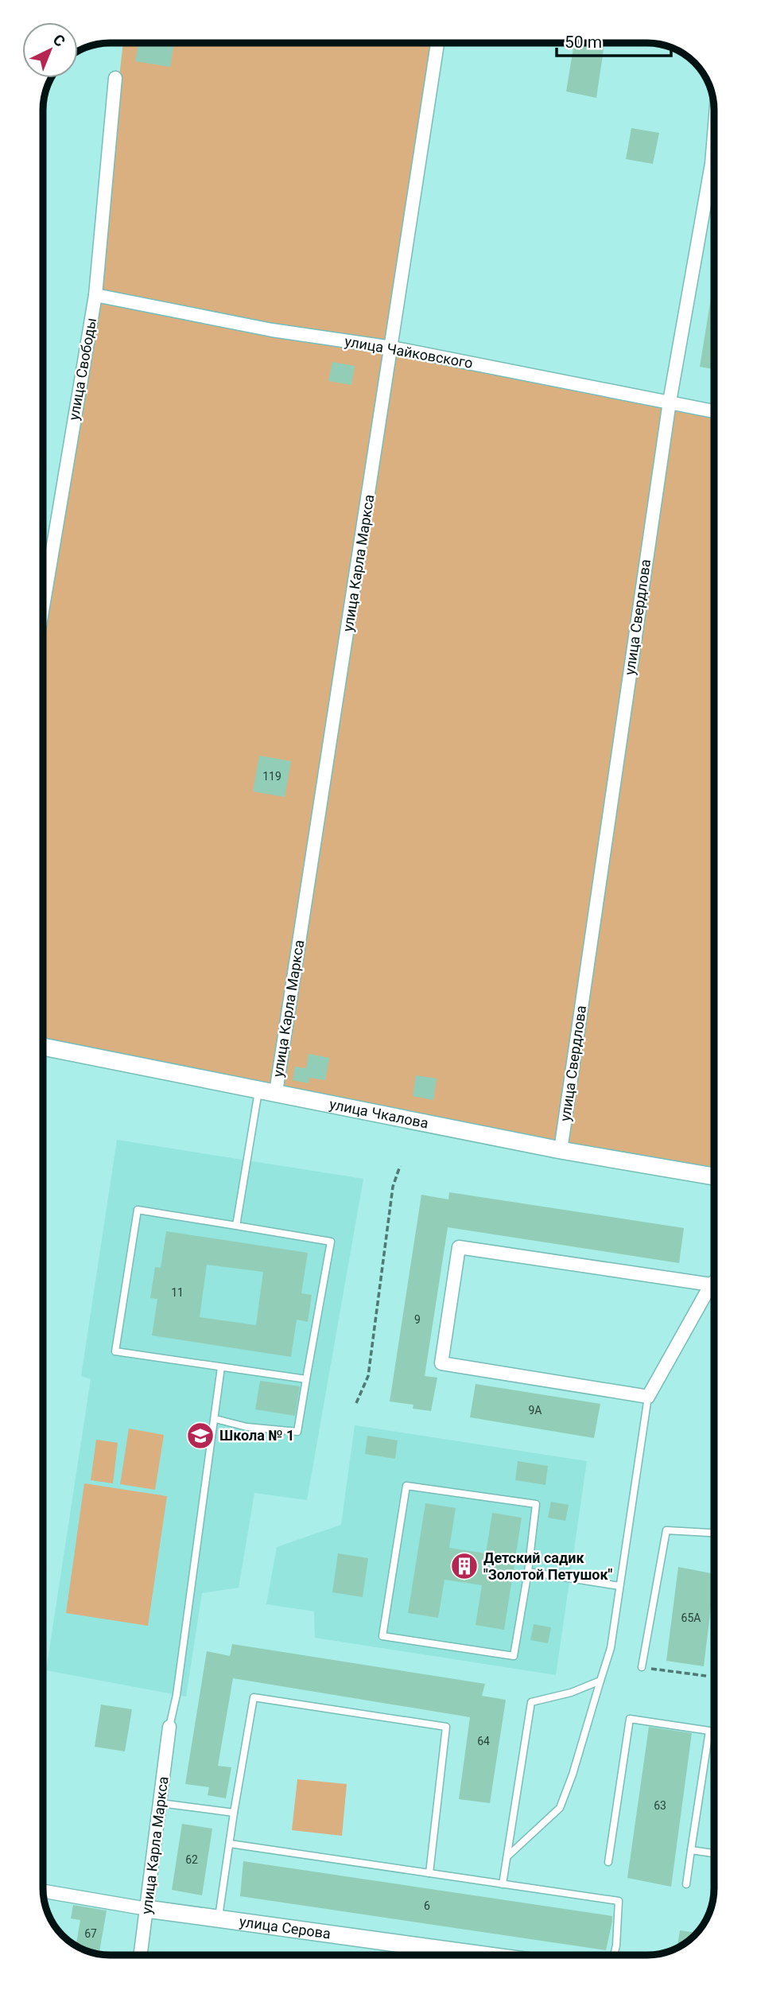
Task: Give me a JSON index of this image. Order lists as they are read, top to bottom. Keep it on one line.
{"streets":{"street":["улица Чайковского","улица Свободы","улица Карла Маркса","улица Свердлова","улица Чкалова","улица Серова"]},"crossings":[["улица Чайковского","улица Свободы"],["улица Чайковского","улица Карла Маркса"],["улица Чайковского","улица Свердлова"],["улица Карла Маркса","улица Чкалова"],["улица Карла Маркса","улица Серова"],["улица Свердлова","улица Чкалова"]],"places":{"school or university":["Школа № 1"],"building":["Детский садик \"Золотой Петушок\""]},"house_numbers":["119","11","9","9А","65А","64","63","62","6","67"],"scale_bar":"50 m","north":"top right"}
